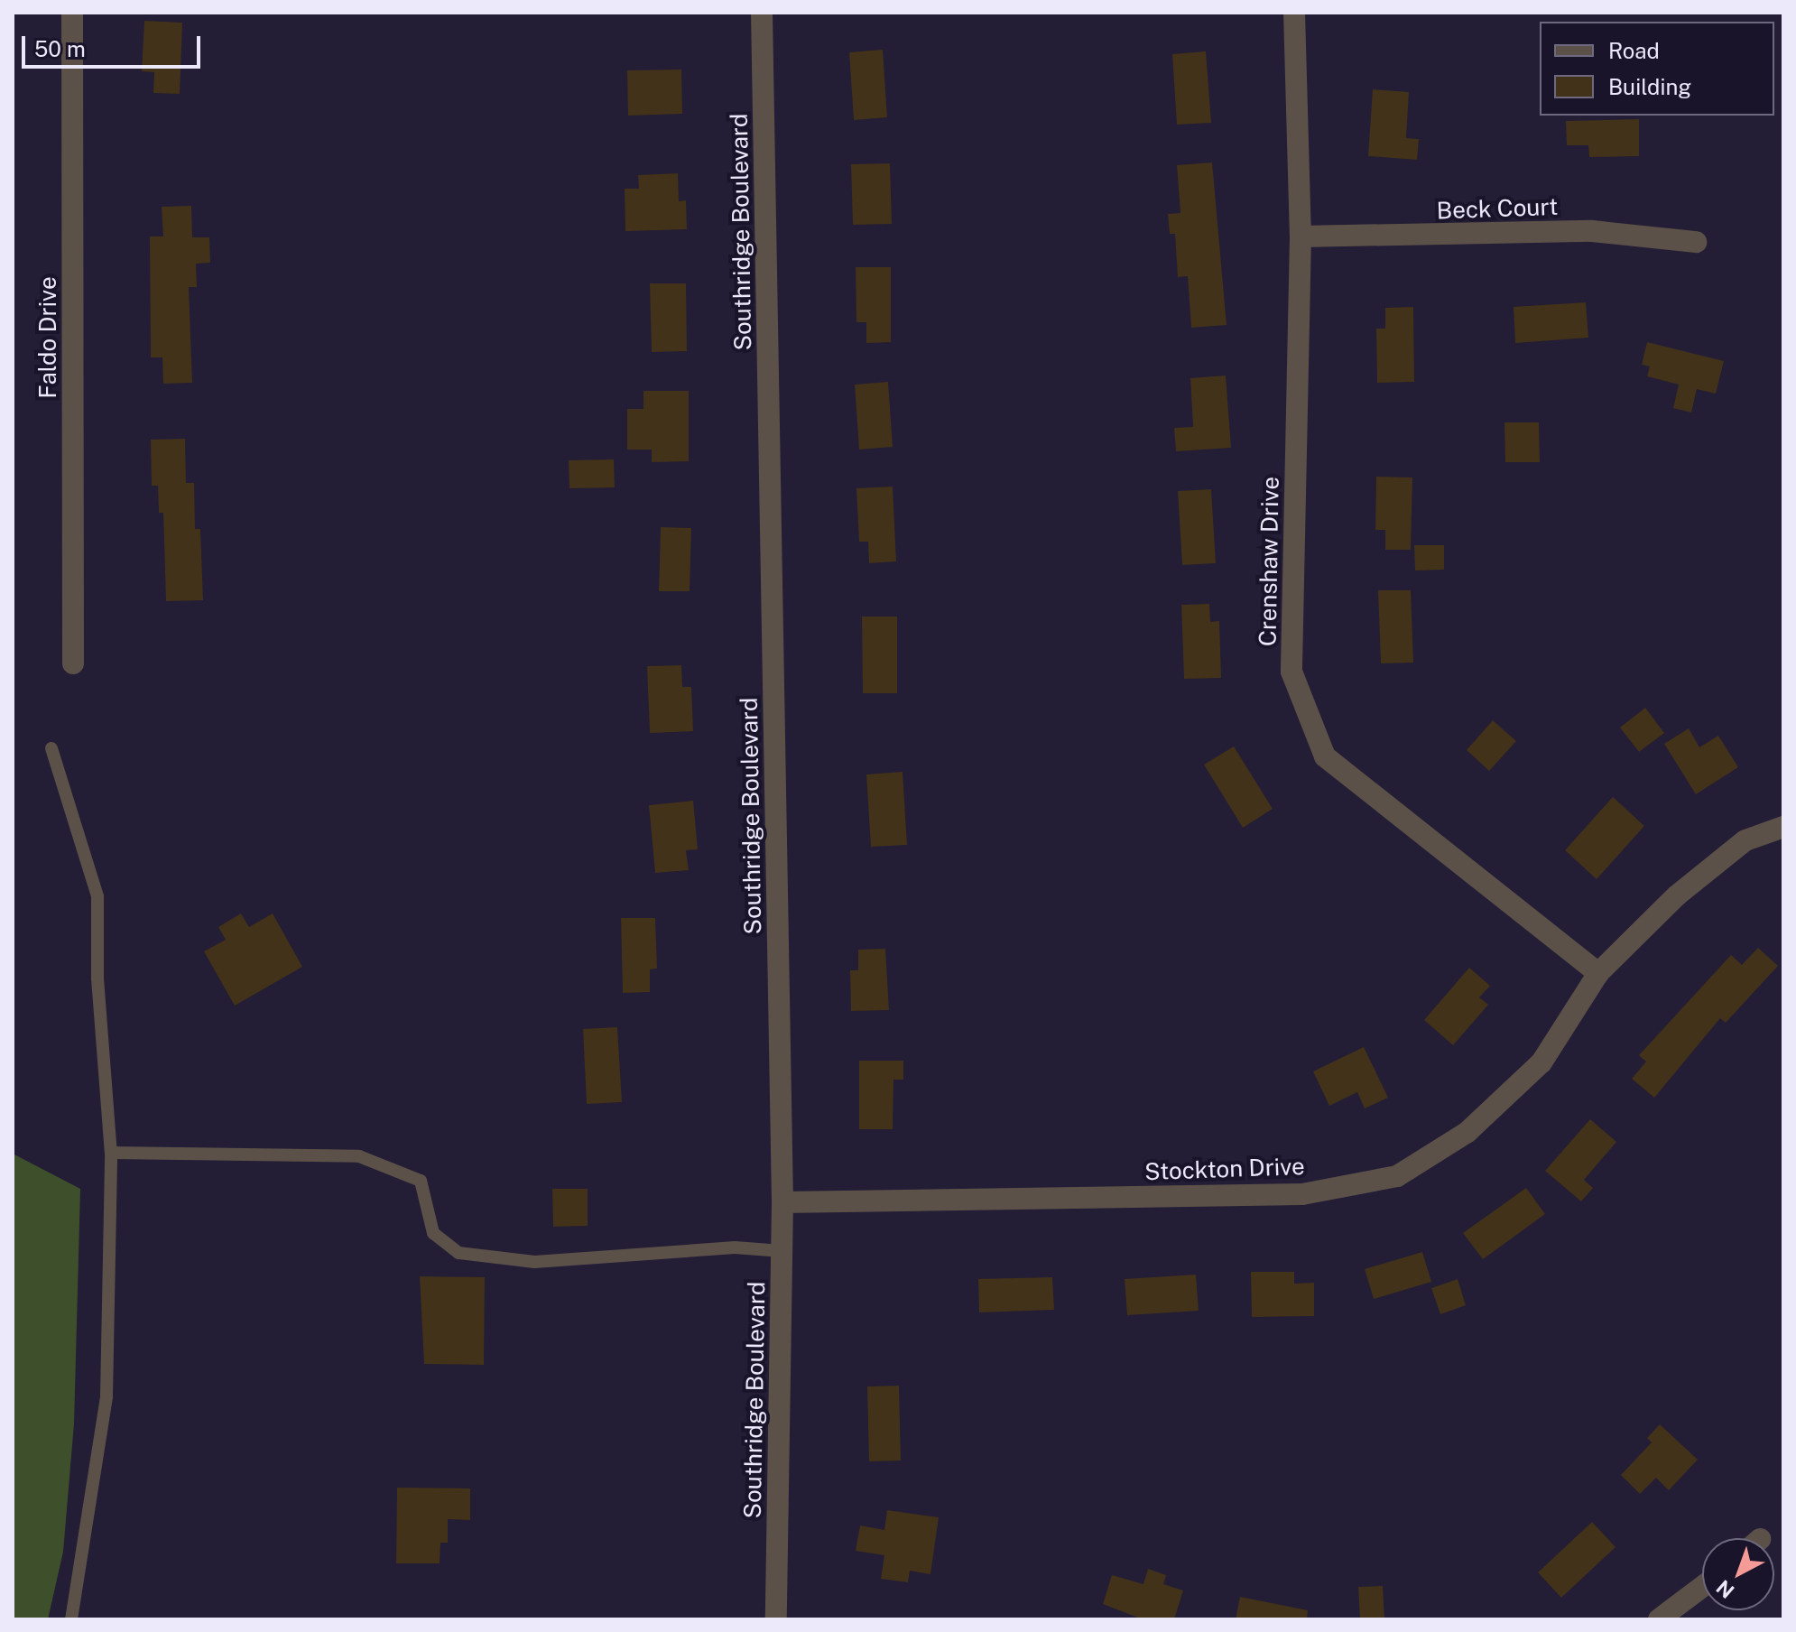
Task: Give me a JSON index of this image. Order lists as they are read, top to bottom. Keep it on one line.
{"streets":{"street":["Beck Court","Southridge Boulevard","Faldo Drive","Crenshaw Drive","Stockton Drive"]},"crossings":[["Beck Court","Crenshaw Drive"],["Southridge Boulevard","Stockton Drive"],["Crenshaw Drive","Stockton Drive"]],"legend":["Road","Building"],"scale_bar":"50 m","north":"bottom left"}
